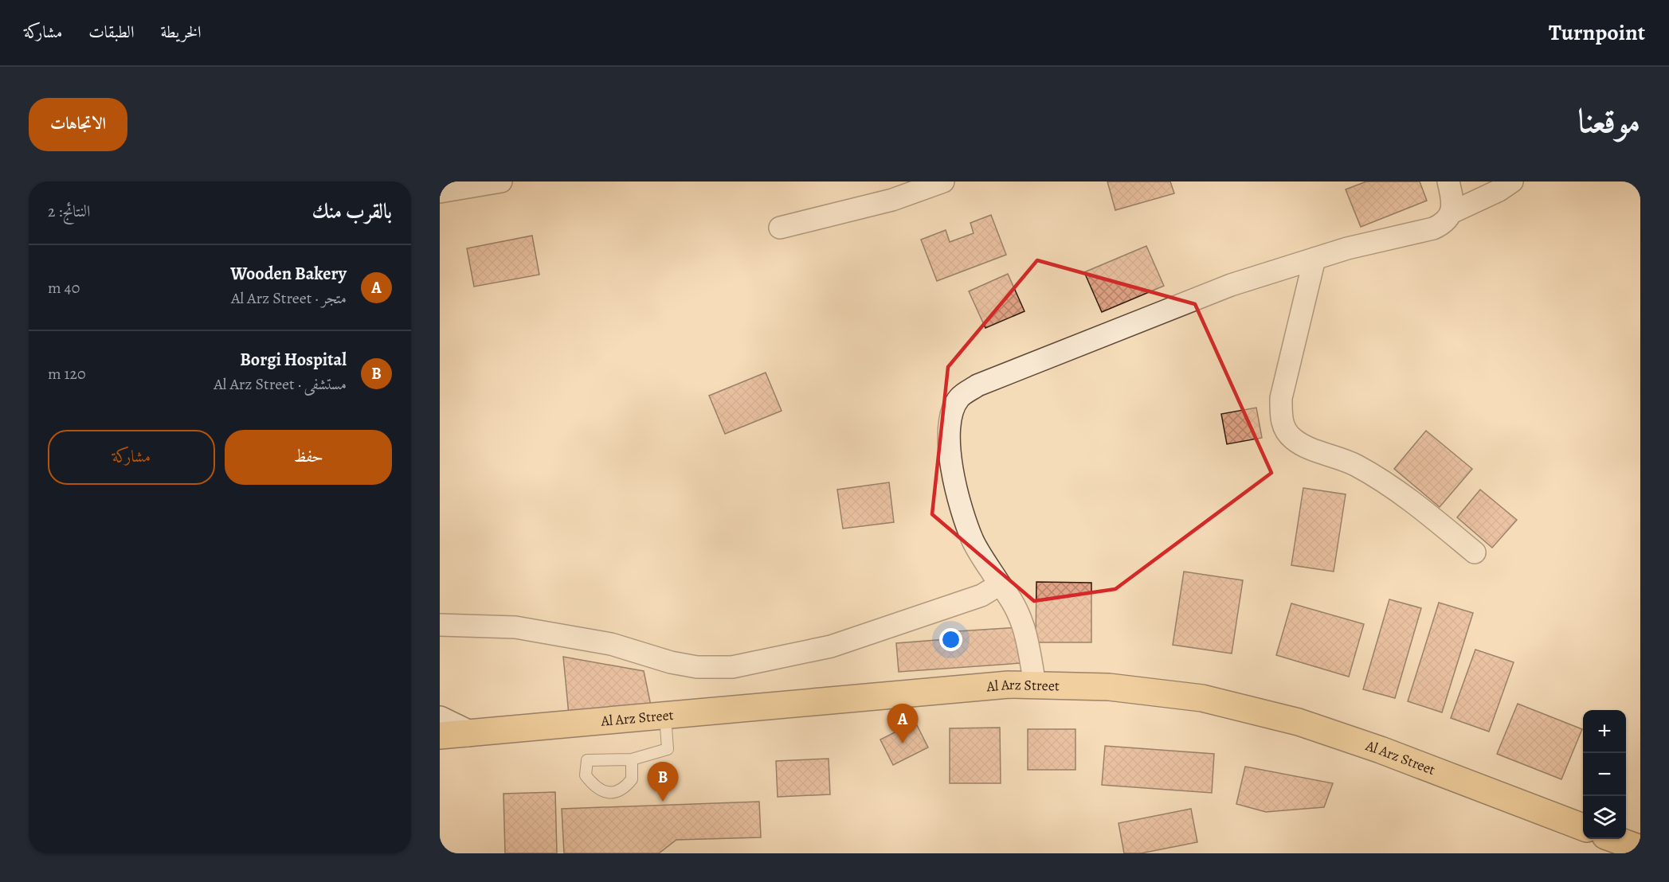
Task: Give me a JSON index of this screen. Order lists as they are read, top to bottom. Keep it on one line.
{"streets":{"main road":["Al Arz Street"]},"page":{"header":"Turnpoint","nav":["الخريطة","الطبقات","مشاركة"],"title":"موقعنا","buttons":["الاتجاهات",["حفظ","مشاركة"]],"heading":["بالقرب منك","النتائج: 2"],"list":[{"mark":"A","name":"Wooden Bakery","note":"متجر · Al Arz Street","value":"40 m"},{"mark":"B","name":"Borgi Hospital","note":"مستشفى · Al Arz Street","value":"120 m"}],"pins":["A","B"],"map_buttons":["+","−"]}}
